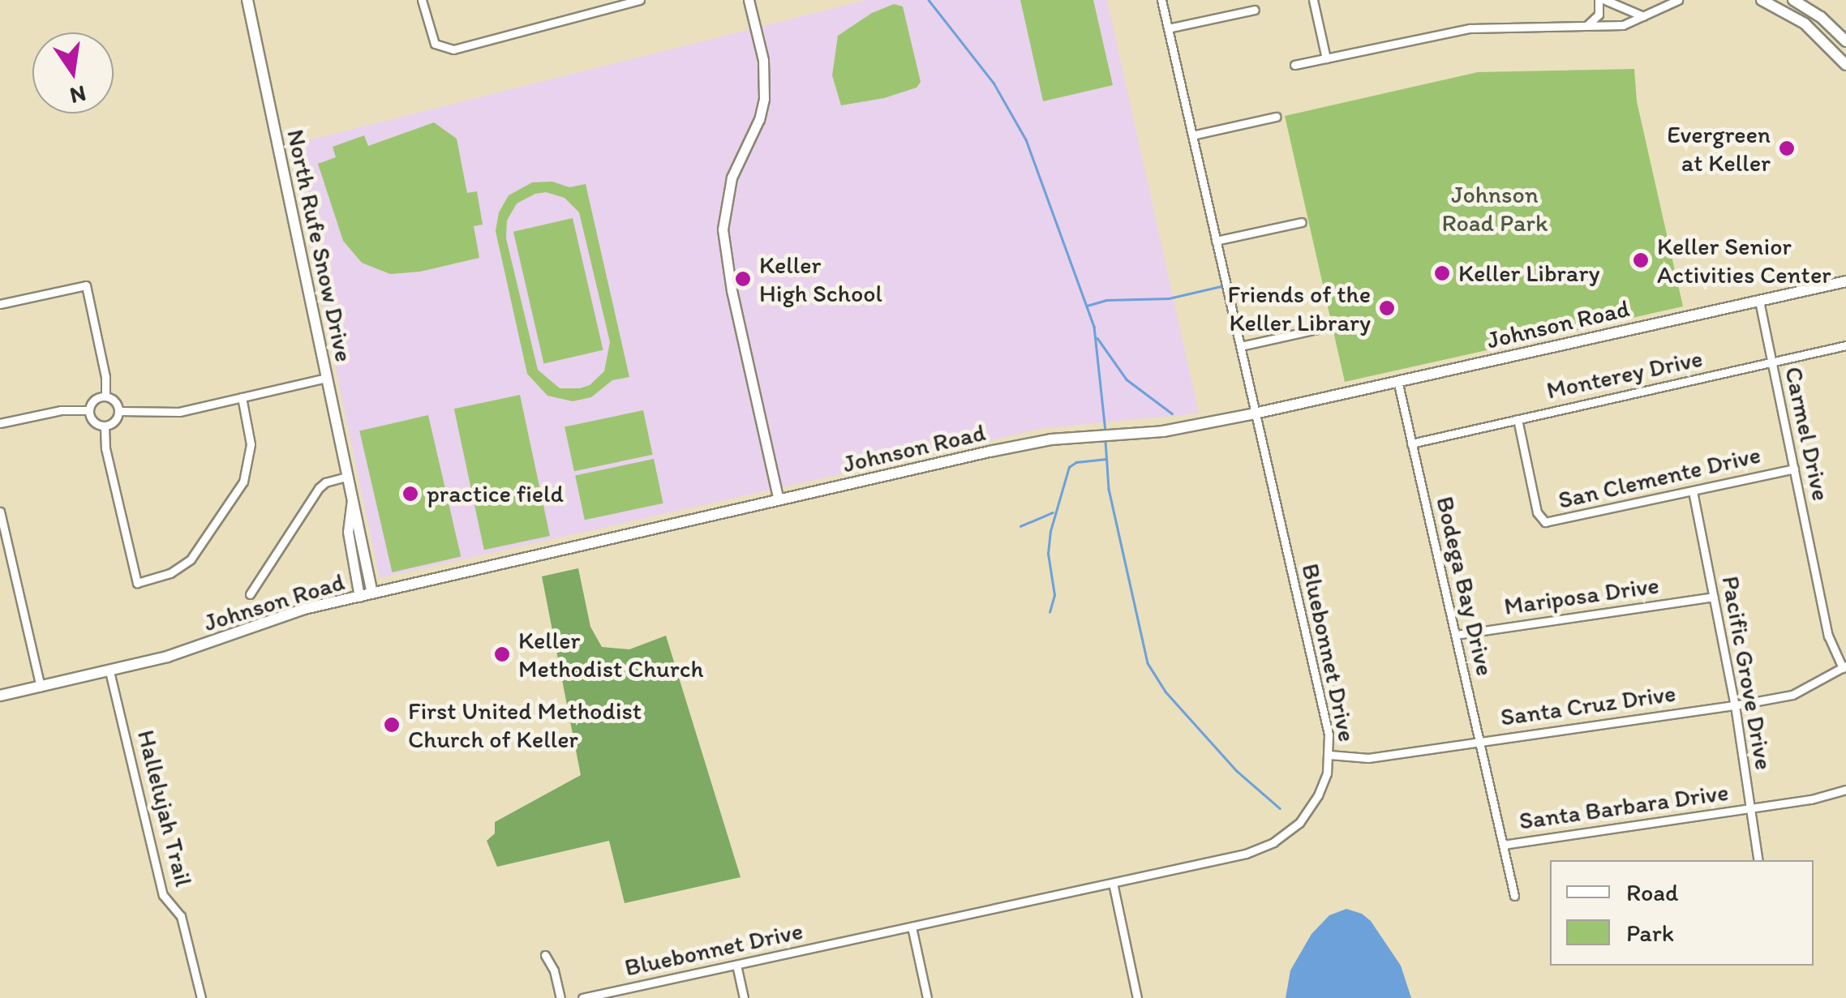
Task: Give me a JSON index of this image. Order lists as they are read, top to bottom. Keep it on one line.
{"streets":{"main road":["North Rufe Snow Drive","Johnson Road"],"street":["Monterey Drive","Carmel Drive","San Clemente Drive","Bodega Bay Drive","Mariposa Drive","Bluebonnet Drive","Pacific Grove Drive","Santa Cruz Drive","Santa Barbara Drive","Hallelujah Trail"]},"crossings":[["North Rufe Snow Drive","Johnson Road"],["Johnson Road","Carmel Drive"],["Johnson Road","Bodega Bay Drive"],["Johnson Road","Bluebonnet Drive"],["Johnson Road","Hallelujah Trail"],["Monterey Drive","Carmel Drive"],["Monterey Drive","San Clemente Drive"],["Monterey Drive","Bodega Bay Drive"],["Carmel Drive","San Clemente Drive"],["Carmel Drive","Santa Cruz Drive"],["San Clemente Drive","Pacific Grove Drive"],["Bodega Bay Drive","Mariposa Drive"],["Bodega Bay Drive","Santa Cruz Drive"],["Bodega Bay Drive","Santa Barbara Drive"],["Mariposa Drive","Pacific Grove Drive"],["Bluebonnet Drive","Santa Cruz Drive"],["Pacific Grove Drive","Santa Cruz Drive"],["Pacific Grove Drive","Santa Barbara Drive"]],"parks":["Johnson Road Park"],"places":["Evergreen at Keller","Keller Senior Activities Center","Keller Library","Keller High School","Friends of the Keller Library","practice field","Keller Methodist Church","First United Methodist Church of Keller"],"legend":["Road","Park"],"north":"bottom"}
